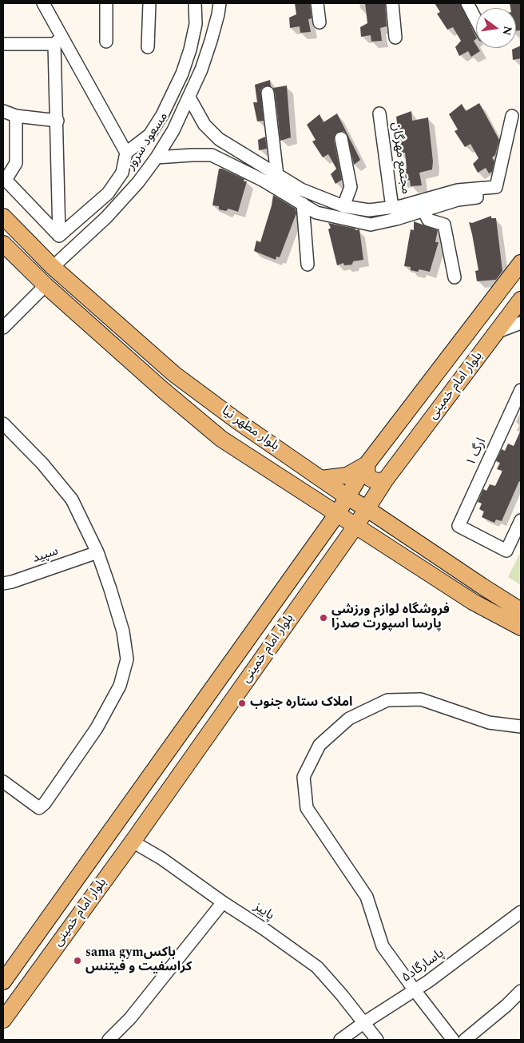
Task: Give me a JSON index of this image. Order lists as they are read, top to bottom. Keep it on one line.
{"streets":{"main road":["بلوار امام خمینی","بلوار مطهر نیا"],"street":["مسعود سرور","مجتمع مهرگان","ارگ ۱","سپید","پاییز","پاسارگاد۵"]},"crossings":[["مسعود سرور","بلوار مطهر نیا"],["بلوار امام خمینی","بلوار مطهر نیا"],["بلوار امام خمینی","پاییز"],["پاییز","پاسارگاد۵"]],"places":["فروشگاه لوازم ورزشي پارسا اسپورت صدرا","املاک ستاره جنوب","sama gymباکس کراسفیت و فیتنس"],"north":"right"}
